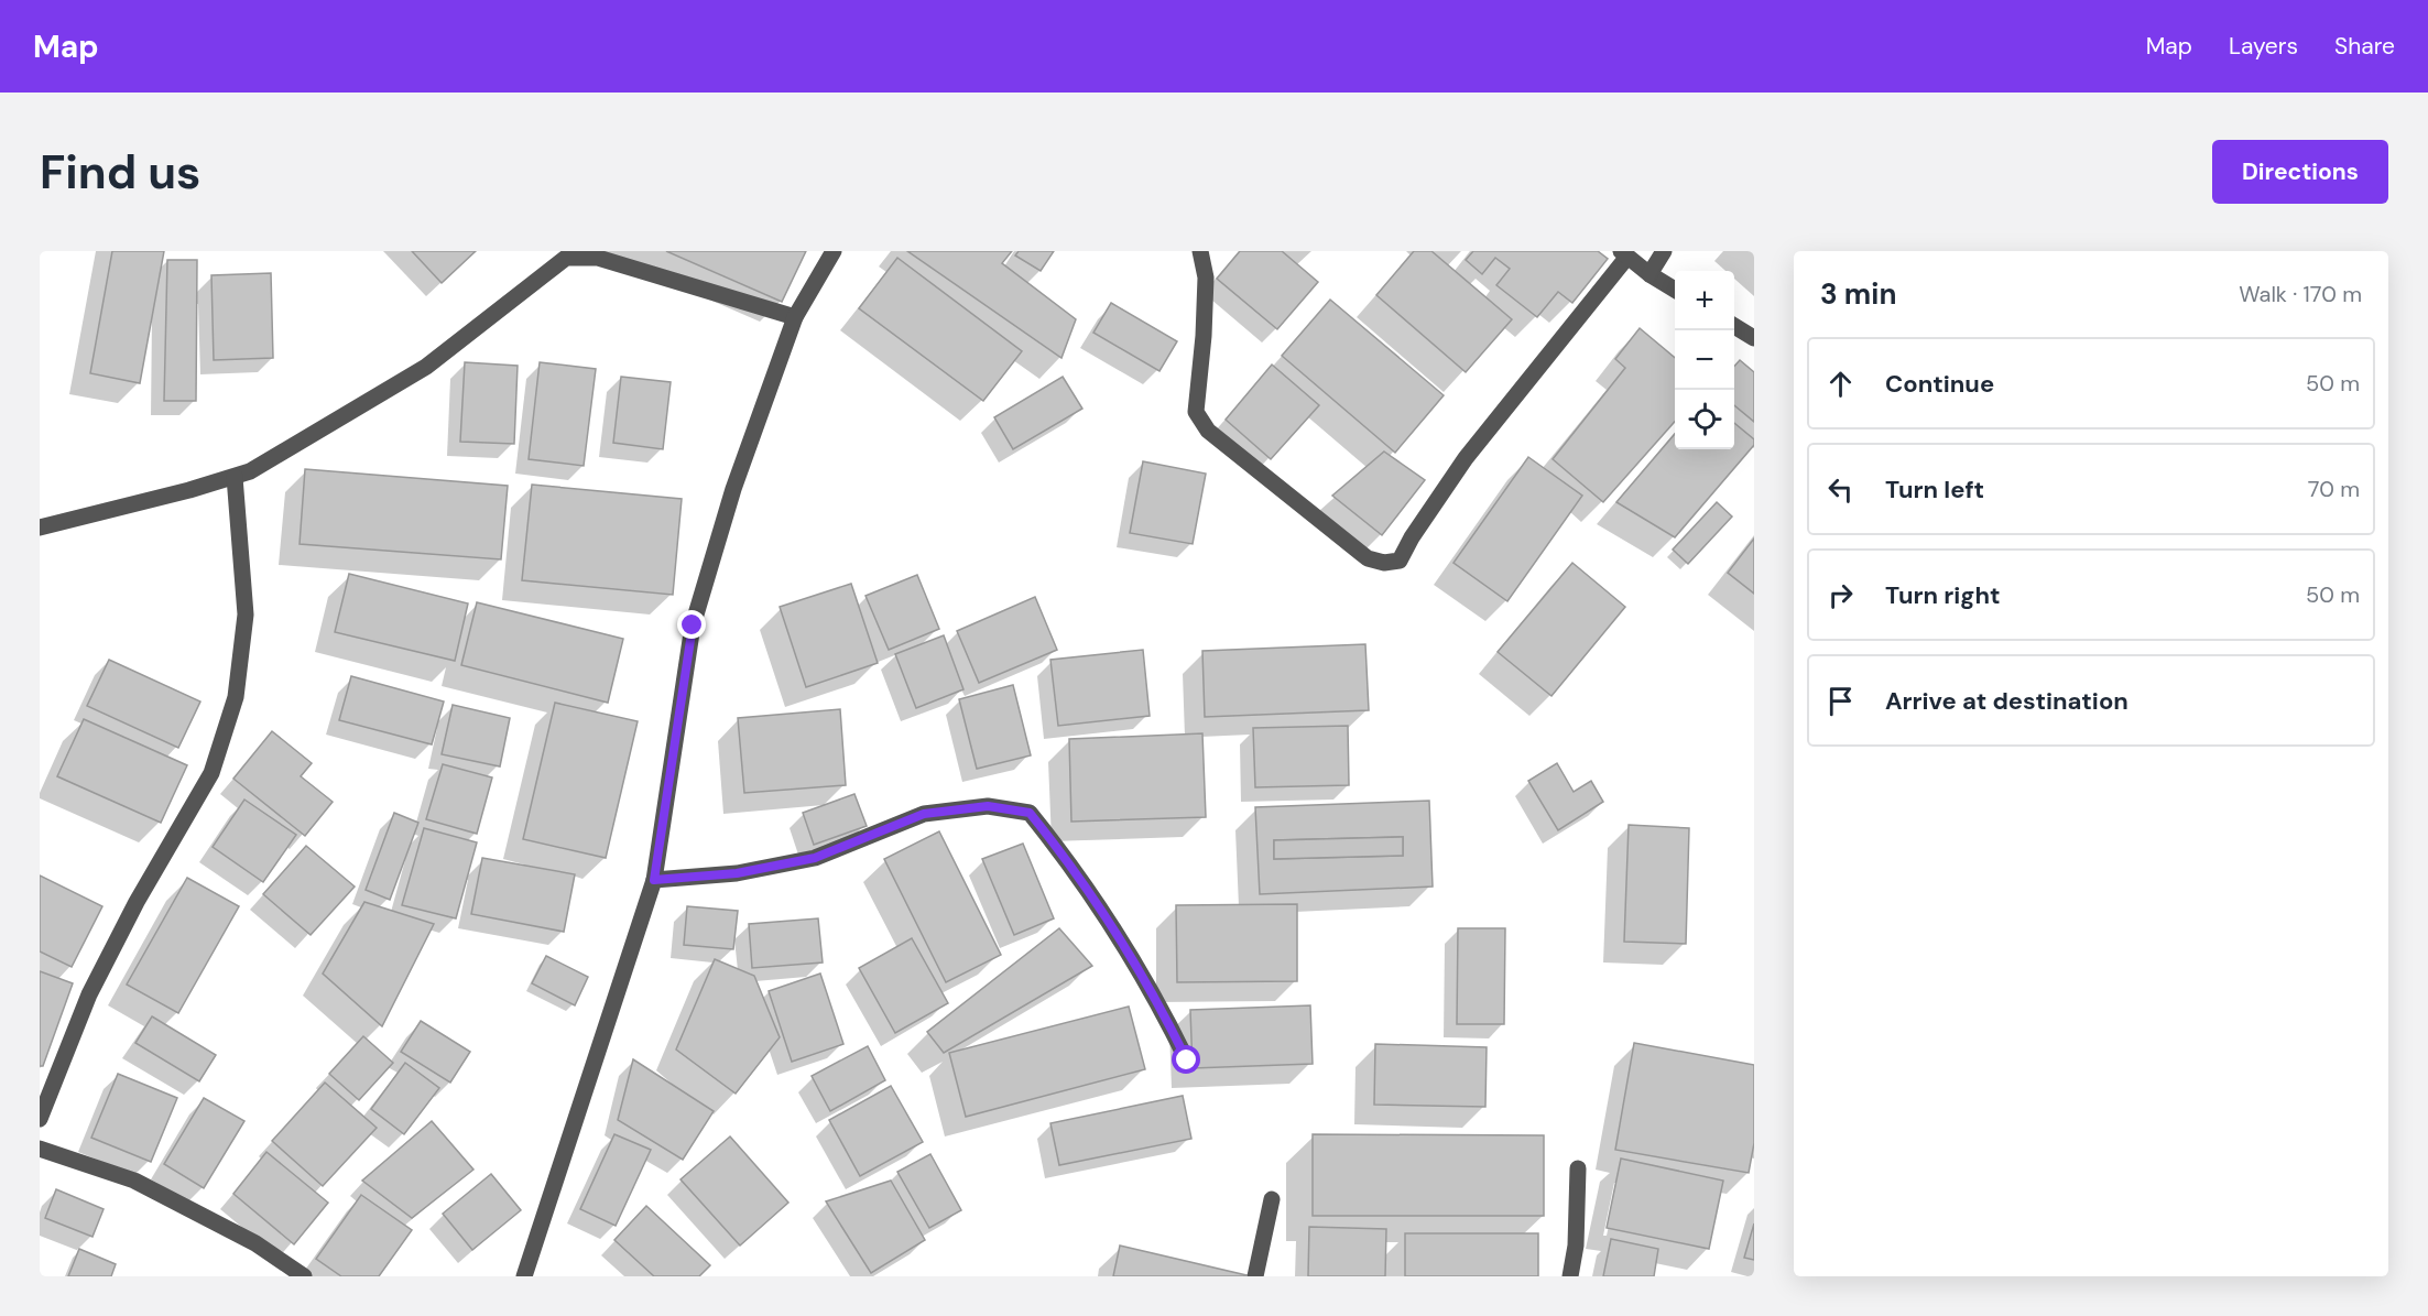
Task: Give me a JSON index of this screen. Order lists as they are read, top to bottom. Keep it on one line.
{"page":{"header":"Map","nav":["Map","Layers","Share"],"buttons":"Directions","title":"Find us","heading":["3 min","Walk · 170 m"],"map_buttons":["+","−"],"list":[["Continue","50 m"],["Turn left","70 m"],["Turn right","50 m"],"Arrive at destination"]}}
